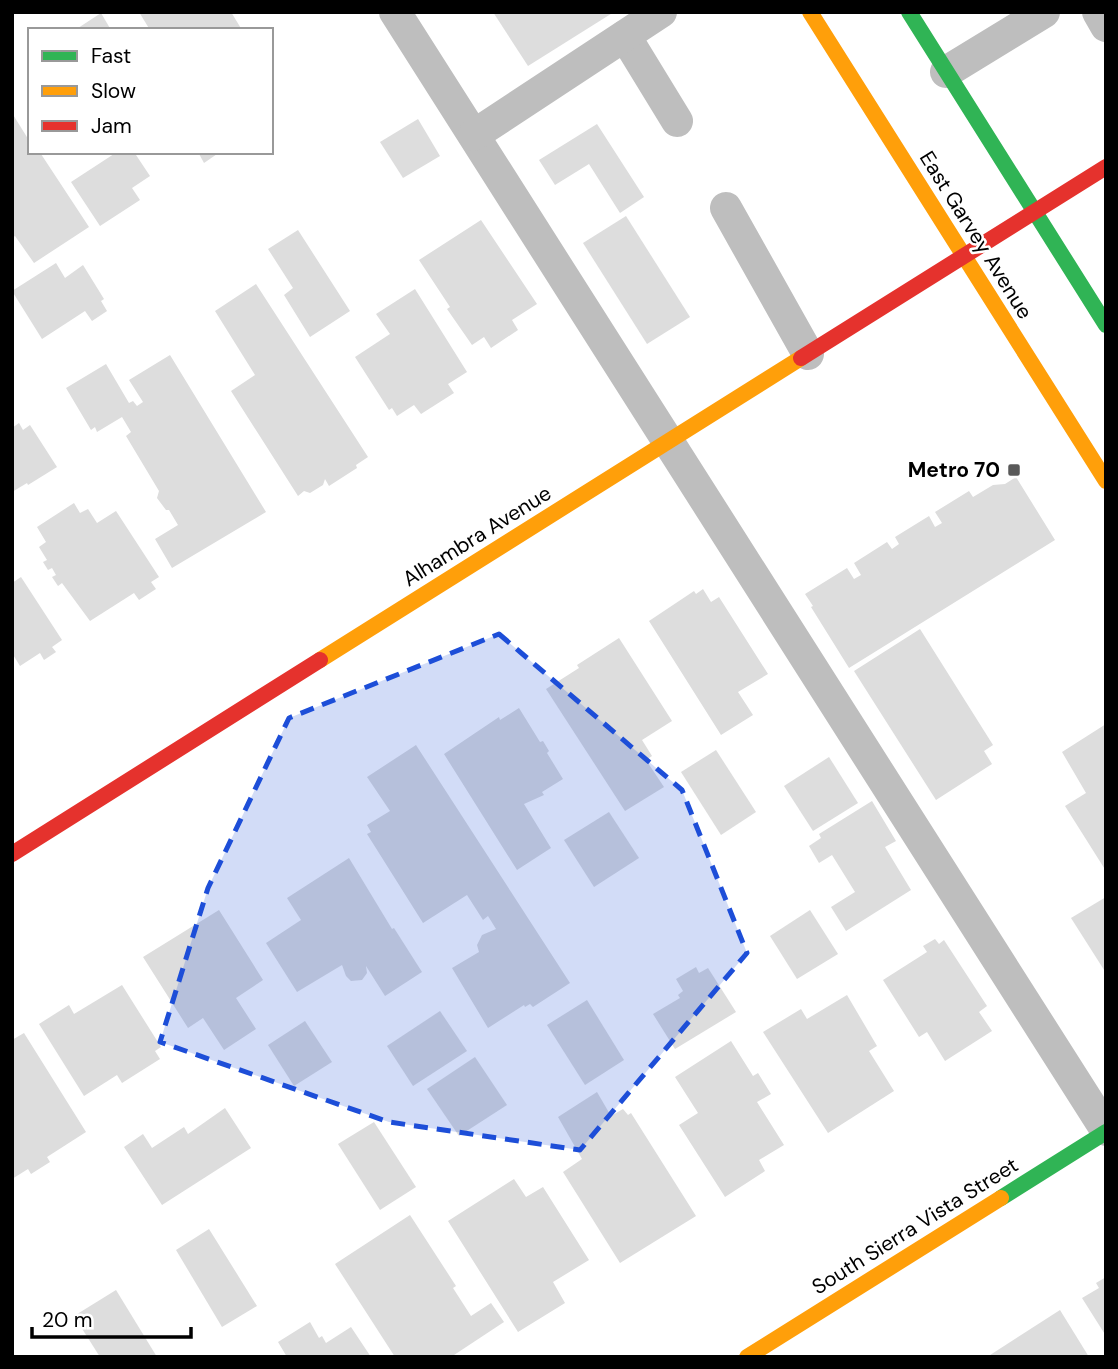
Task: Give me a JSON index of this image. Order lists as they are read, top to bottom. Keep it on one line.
{"streets":{"street":["East Garvey Avenue","Alhambra Avenue","South Sierra Vista Street"]},"crossings":[["East Garvey Avenue","Alhambra Avenue"]],"places":{"transit":["Metro 70"]},"legend":["Fast","Slow","Jam"],"scale_bar":"20 m"}
